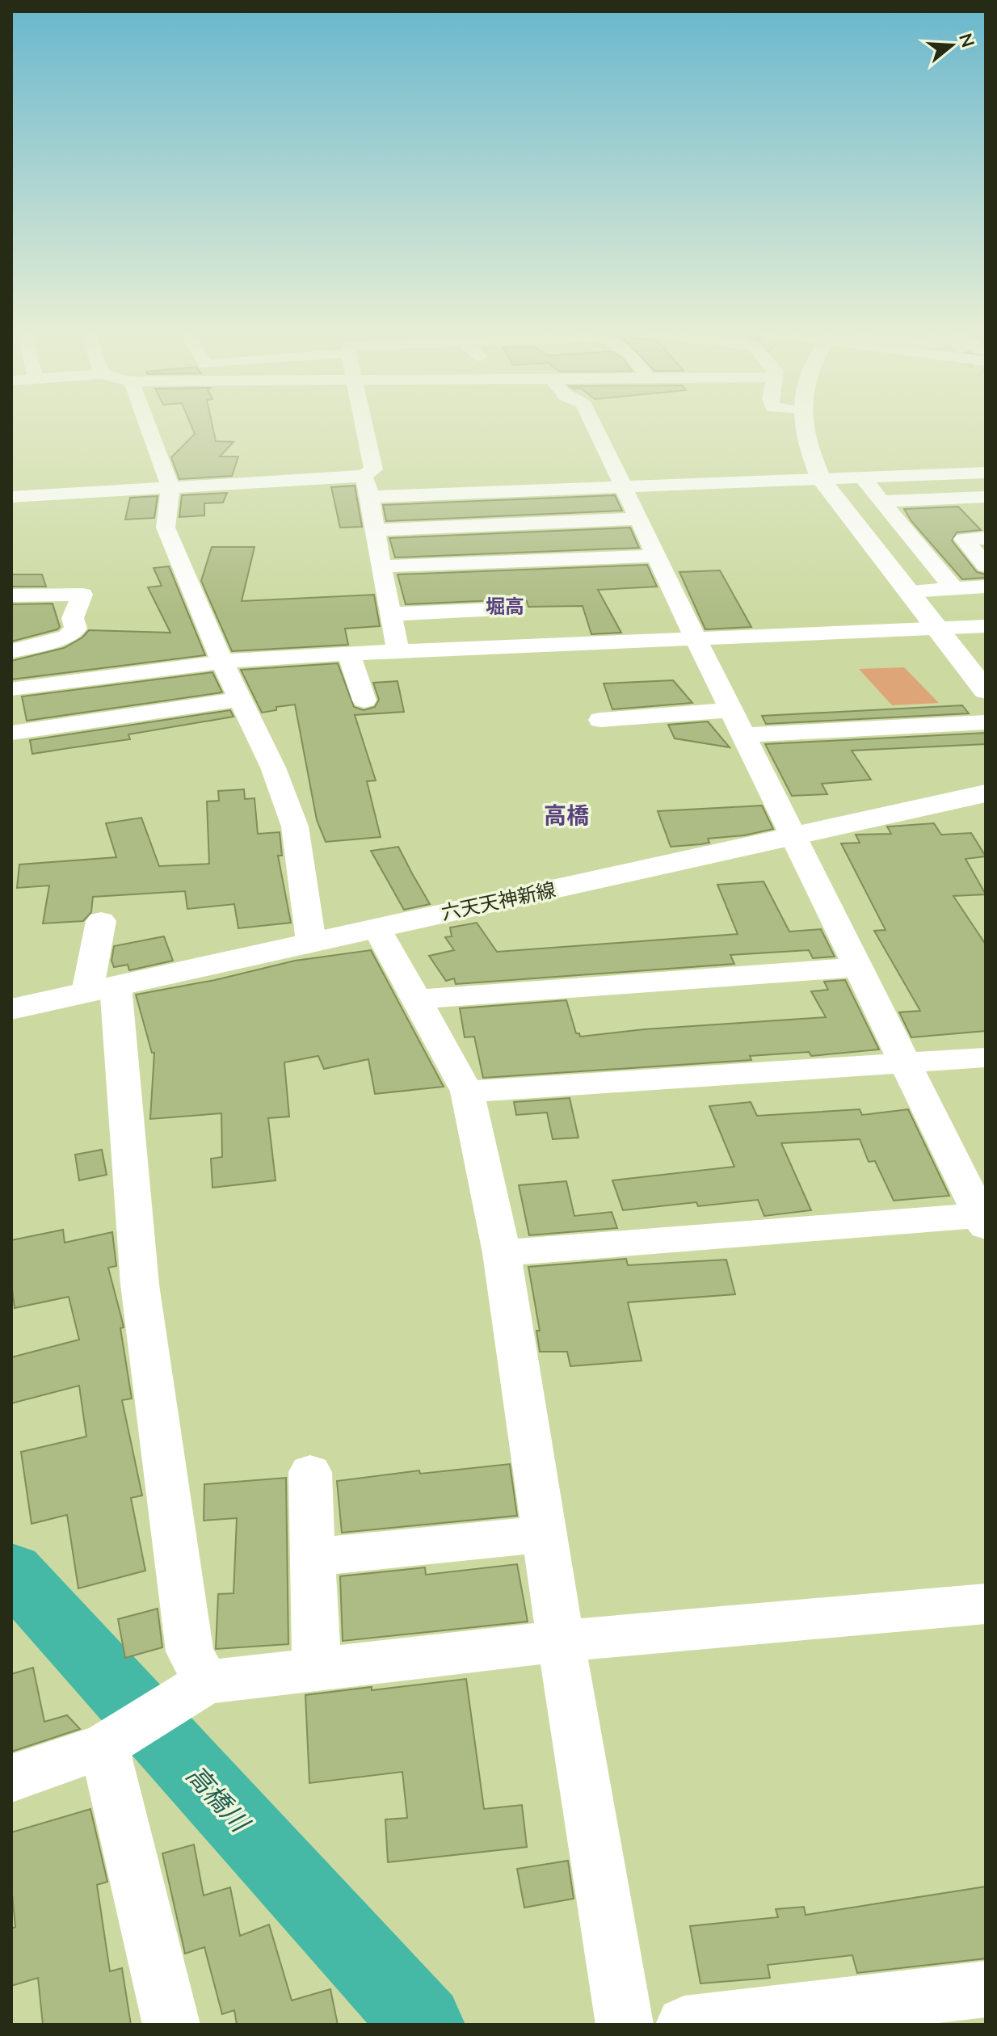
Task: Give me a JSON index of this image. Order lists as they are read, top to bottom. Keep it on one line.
{"streets":{"main road":["六天天神新線"]},"districts":["堀高","高橋"],"water":["高橋川"],"north":"right"}
